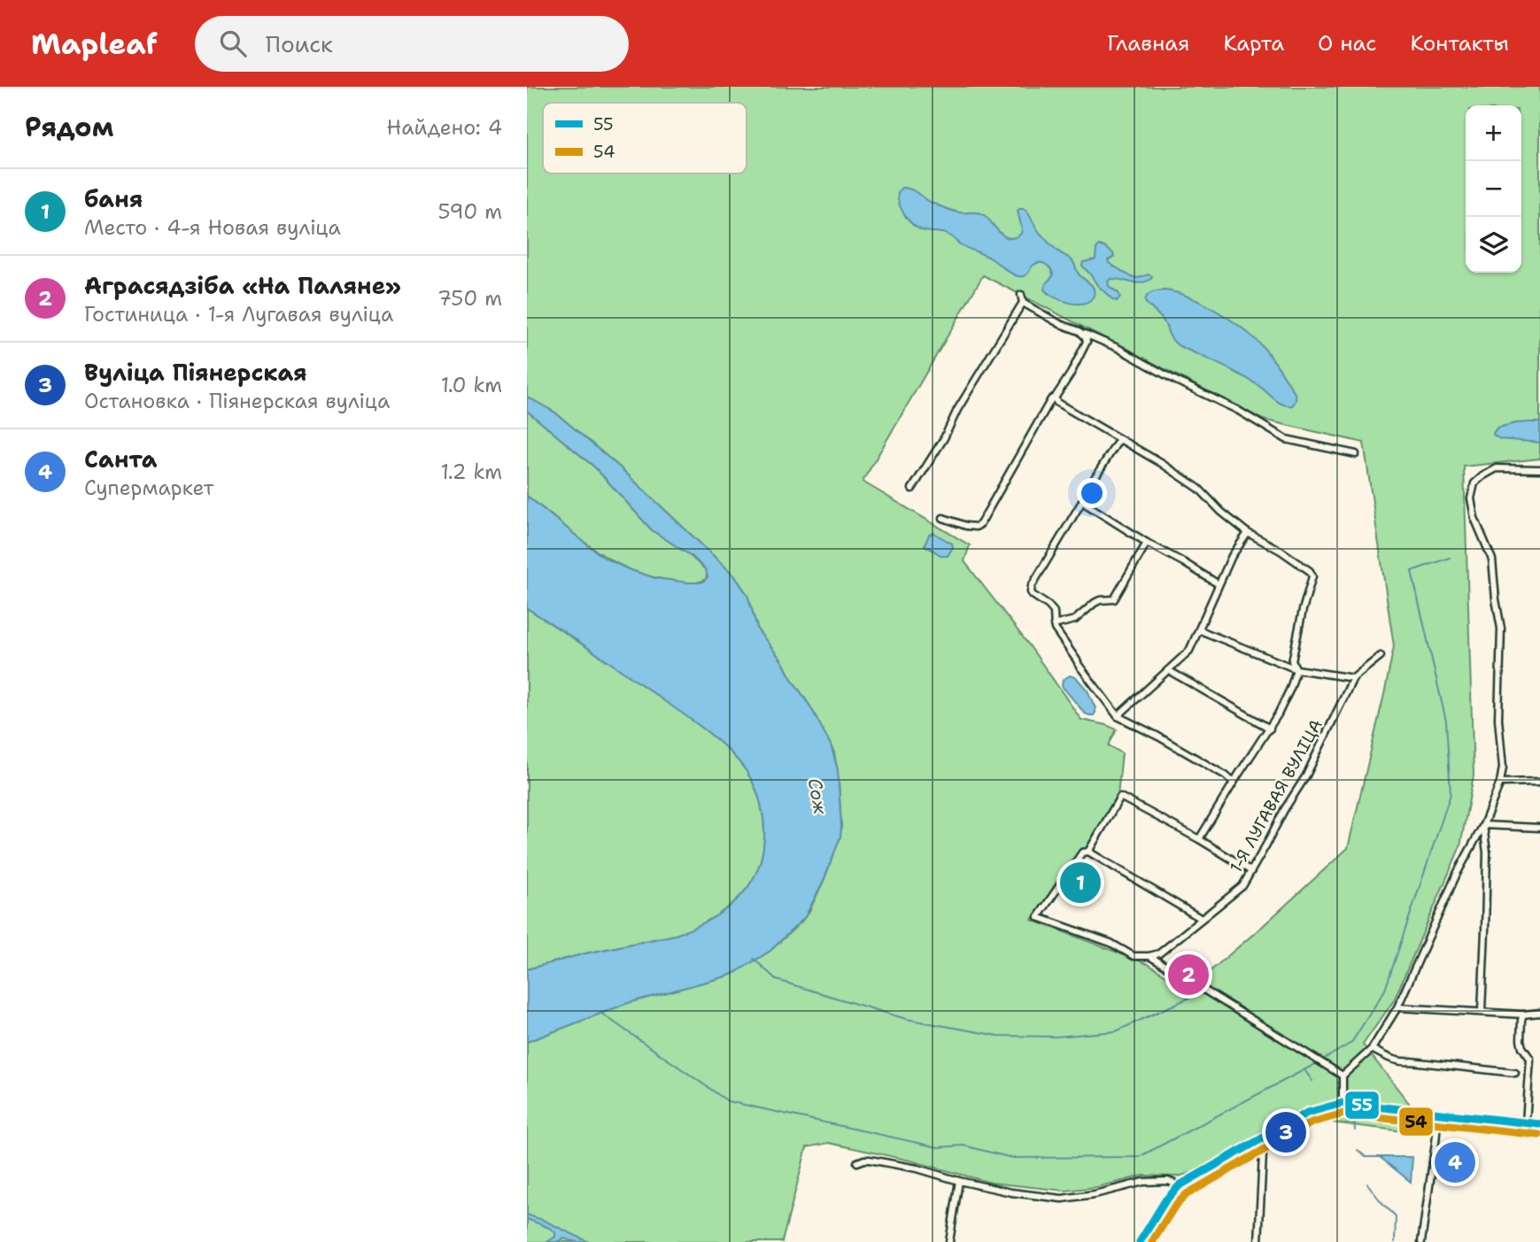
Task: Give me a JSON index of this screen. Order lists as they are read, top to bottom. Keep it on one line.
{"streets":{"street":["1-Я ЛУГАВАЯ ВУЛІЦА"]},"water":["Сож"],"lines":["transit line 55","transit line 54"],"legend":["55","54"],"page":{"header":"Mapleaf","search":"Поиск","nav":["Главная","Карта","О нас","Контакты"],"heading":["Рядом","Найдено: 4"],"map_buttons":["+","−"],"list":[{"mark":"1","name":"баня","note":"Место · 4-я Новая вуліца","value":"590 m"},{"mark":"2","name":"Аграсядзіба «На Паляне»","note":"Гостиница · 1-я Лугавая вуліца","value":"750 m"},{"mark":"3","name":"Вуліца Піянерская","note":"Остановка · Піянерская вуліца","value":"1.0 km"},{"mark":"4","name":"Санта","note":"Супермаркет","value":"1.2 km"}],"pins":["1","2","3","4"]}}
